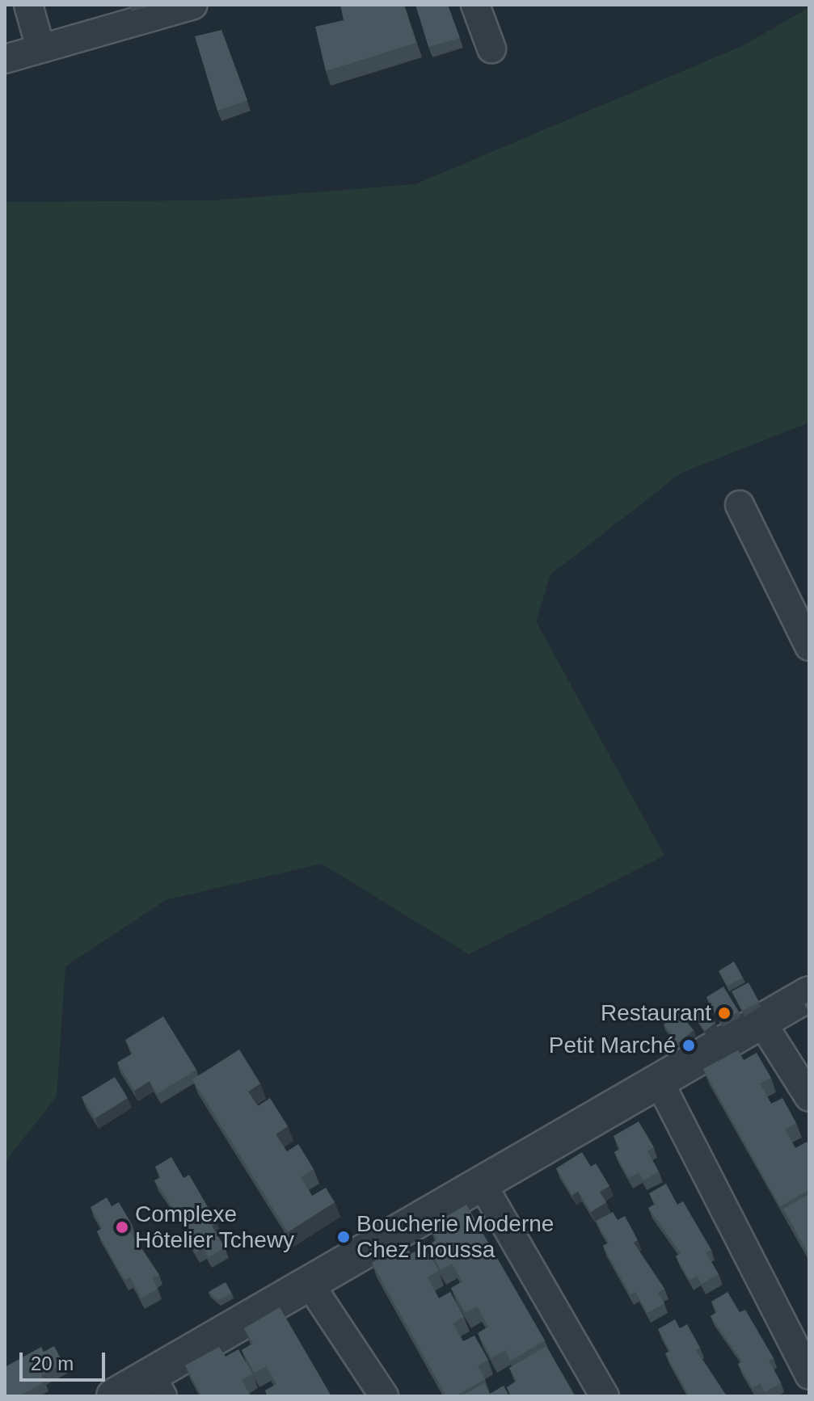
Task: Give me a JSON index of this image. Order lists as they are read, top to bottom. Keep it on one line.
{"places":["Restaurant","Petit Marché","Complexe Hôtelier Tchewy","Boucherie Moderne Chez Inoussa"],"scale_bar":"20 m"}
